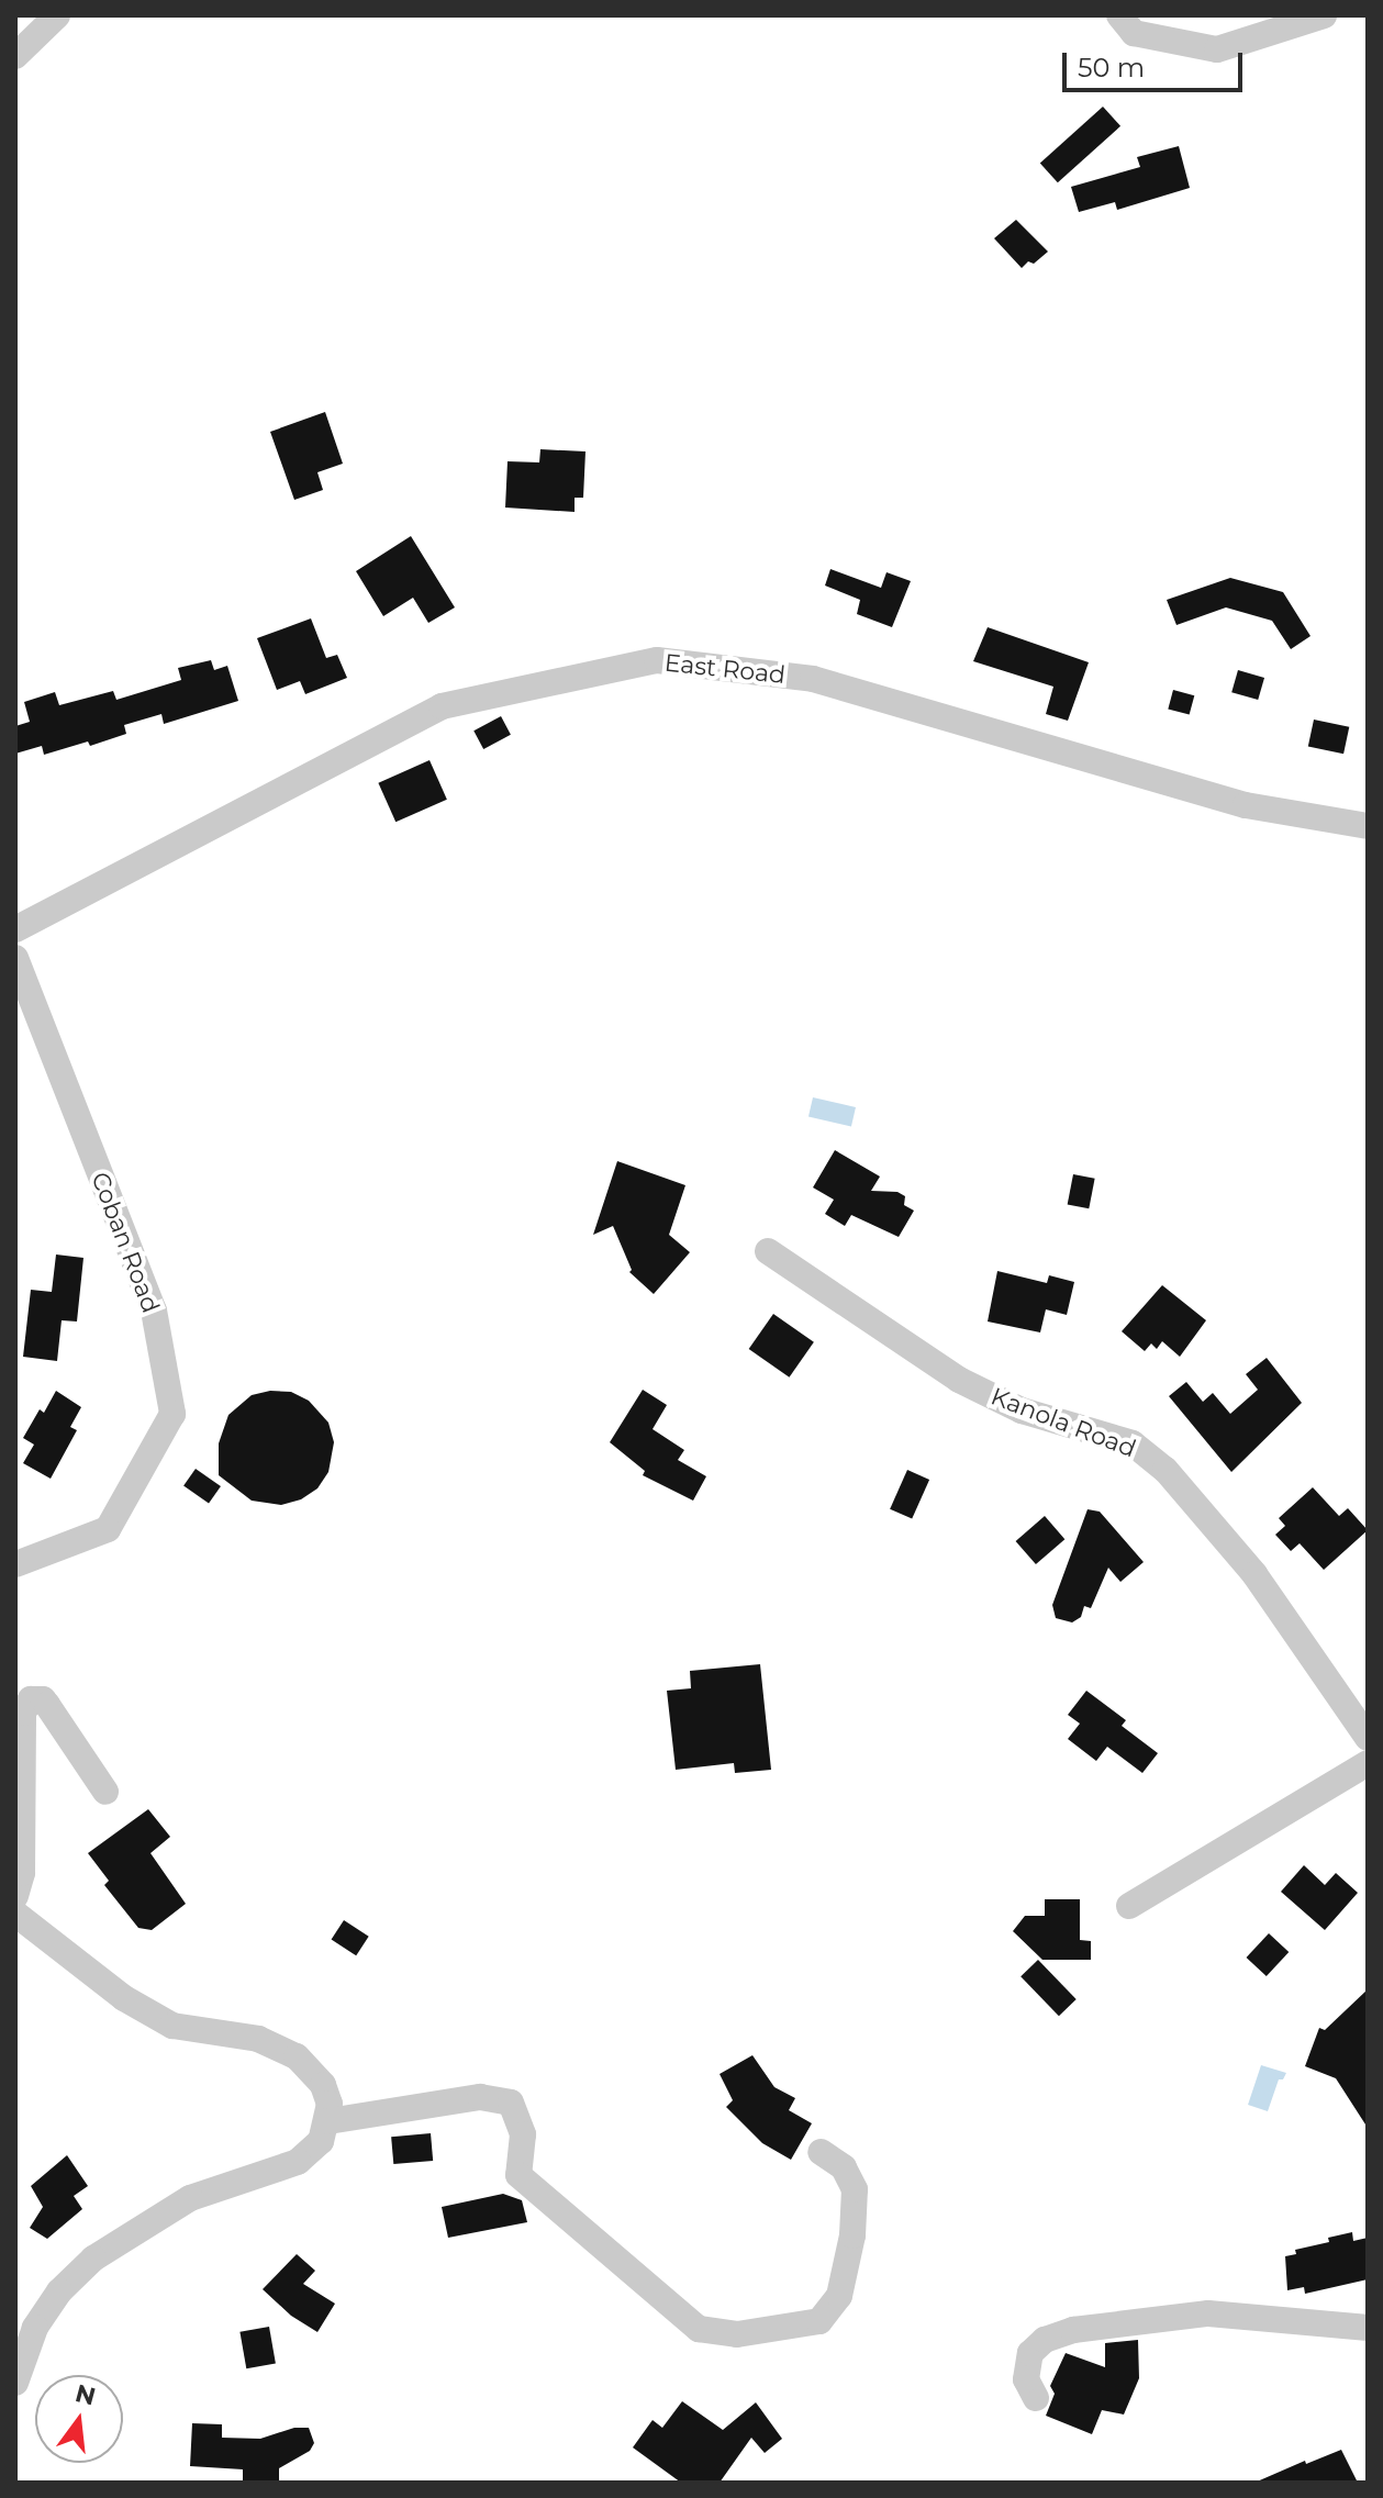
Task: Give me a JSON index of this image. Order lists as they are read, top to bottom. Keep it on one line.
{"streets":{"street":["East Road","Coban Road","Kanola Road"]},"scale_bar":"50 m","north":"top"}
